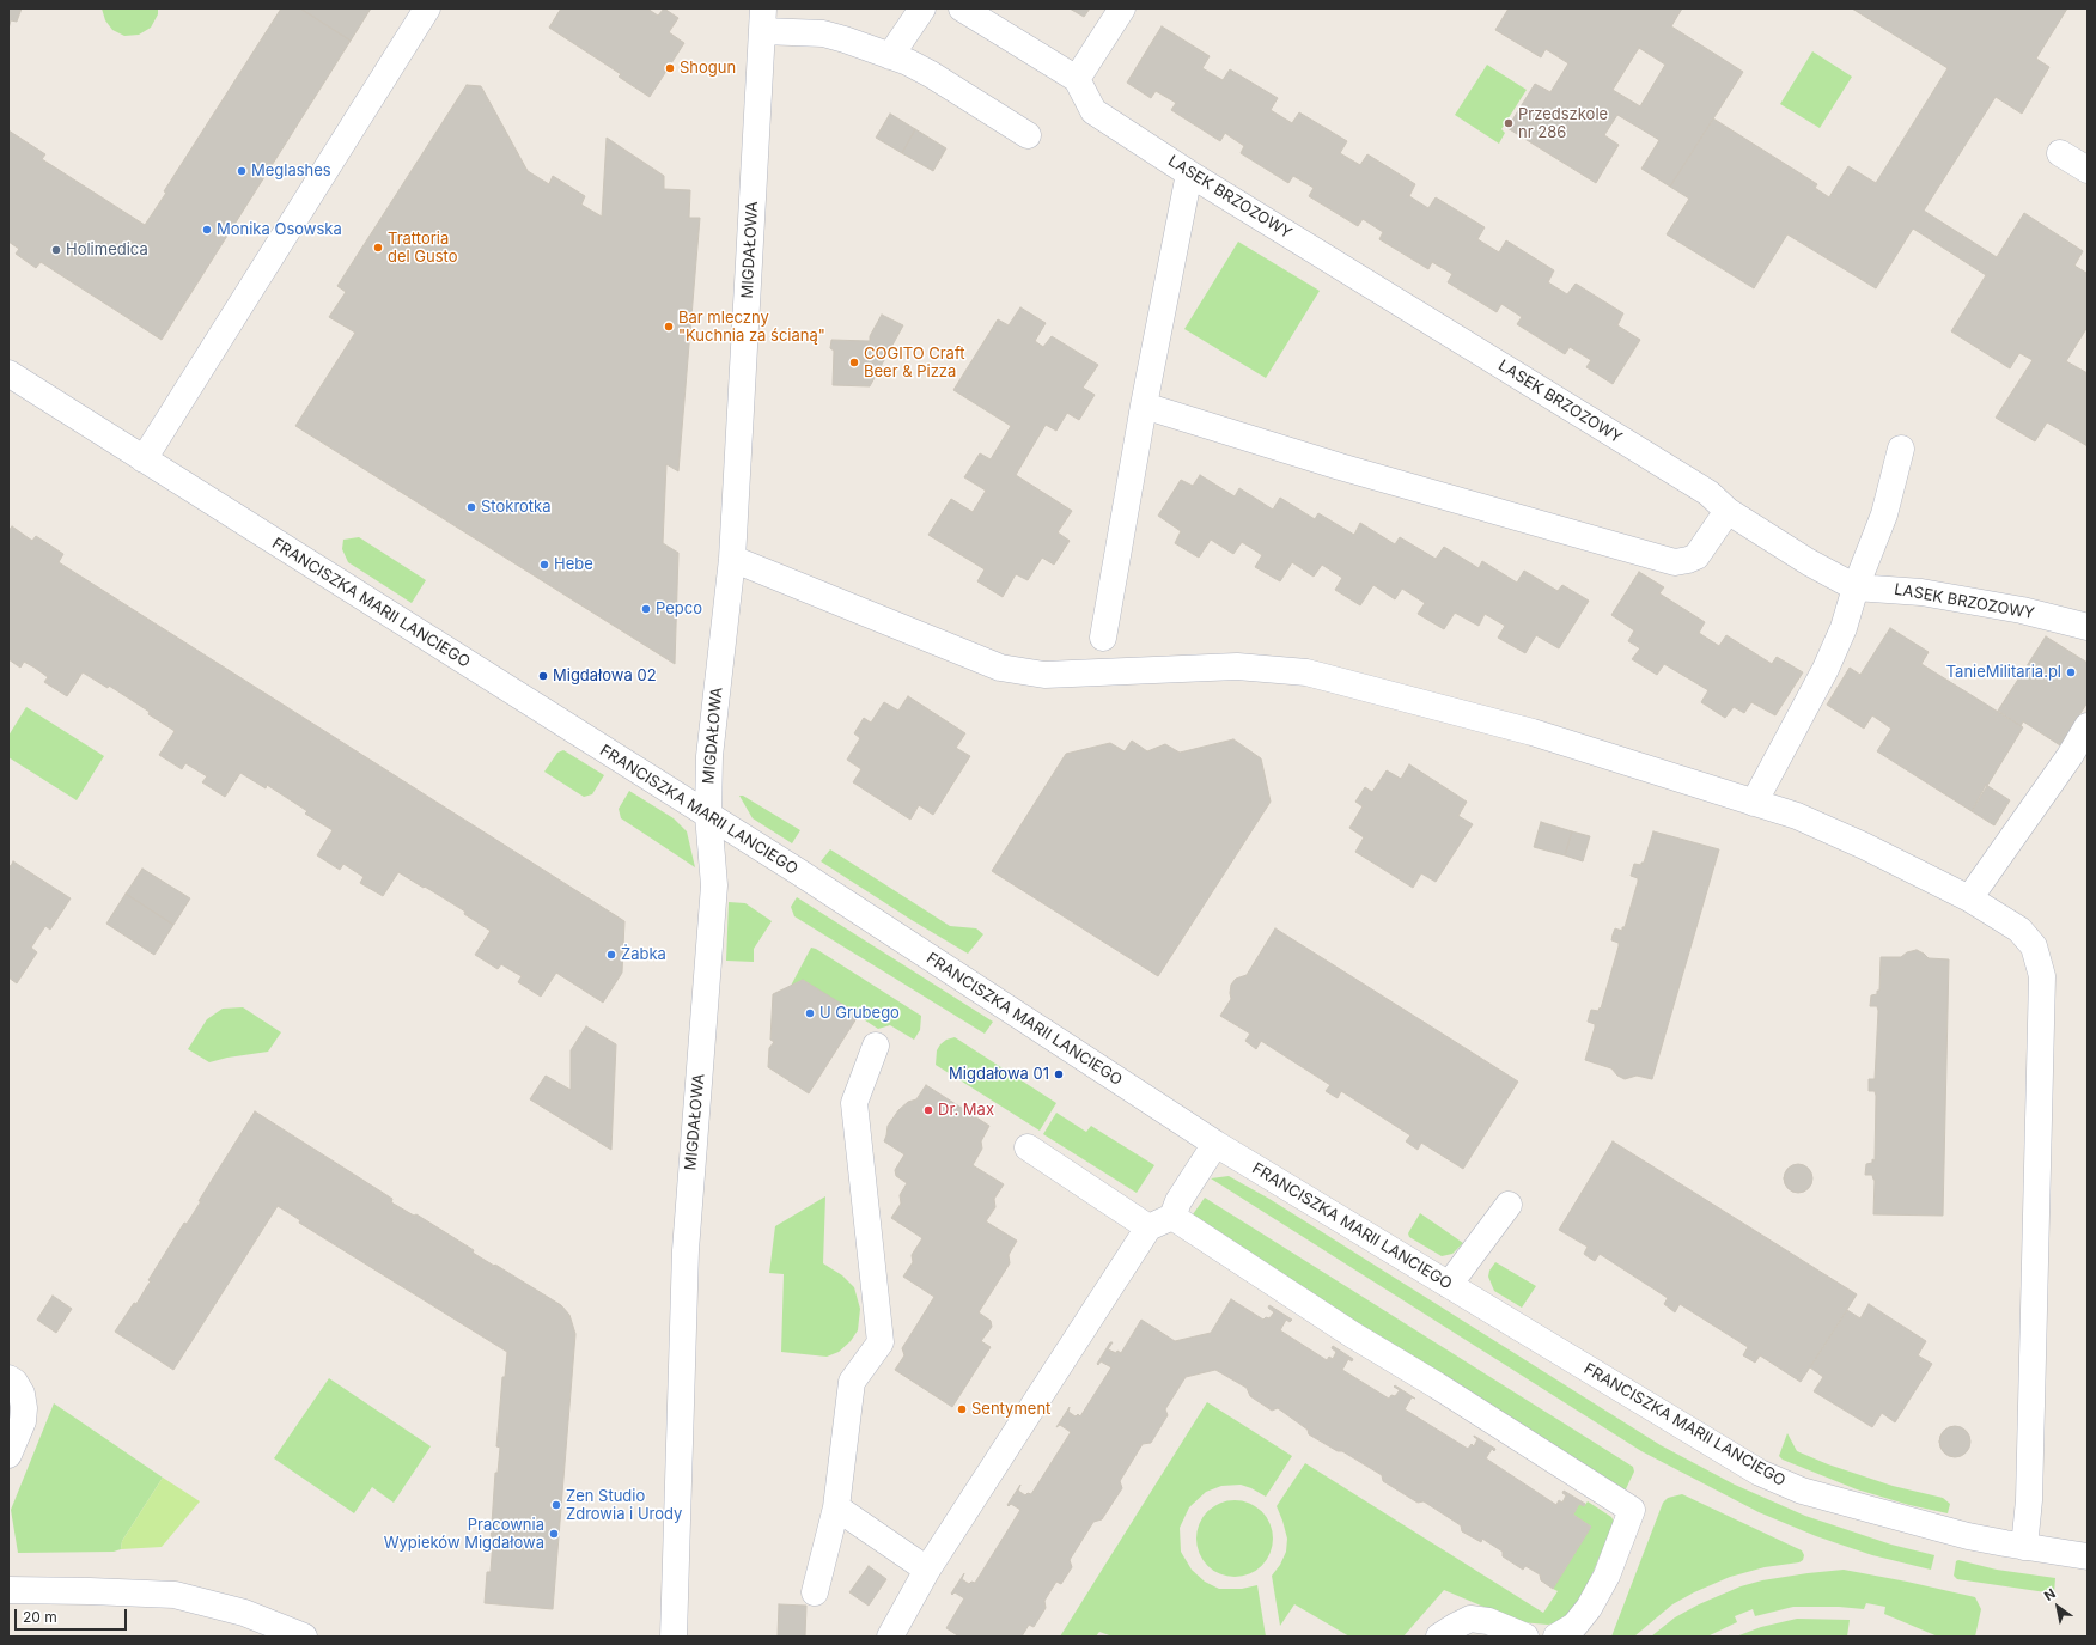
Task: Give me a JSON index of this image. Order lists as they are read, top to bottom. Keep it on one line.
{"streets":{"street":["LASEK BRZOZOWY","MIGDAŁOWA","FRANCISZKA MARII LANCIEGO"]},"crossings":[["MIGDAŁOWA","FRANCISZKA MARII LANCIEGO"]],"places":["Shogun","Przedszkole nr 286","Meglashes","Monika Osowska","Trattoria del Gusto","Holimedica","Bar mleczny \"Kuchnia za ścianą\"","COGITO Craft Beer & Pizza","Stokrotka","Hebe","Pepco","TanieMilitaria.pl","Migdałowa 02","Żabka","U Grubego","Migdałowa 01","Dr. Max","Sentyment","Zen Studio Zdrowia i Urody","Pracownia Wypieków Migdałowa"],"scale_bar":"20 m","north":"top left"}
